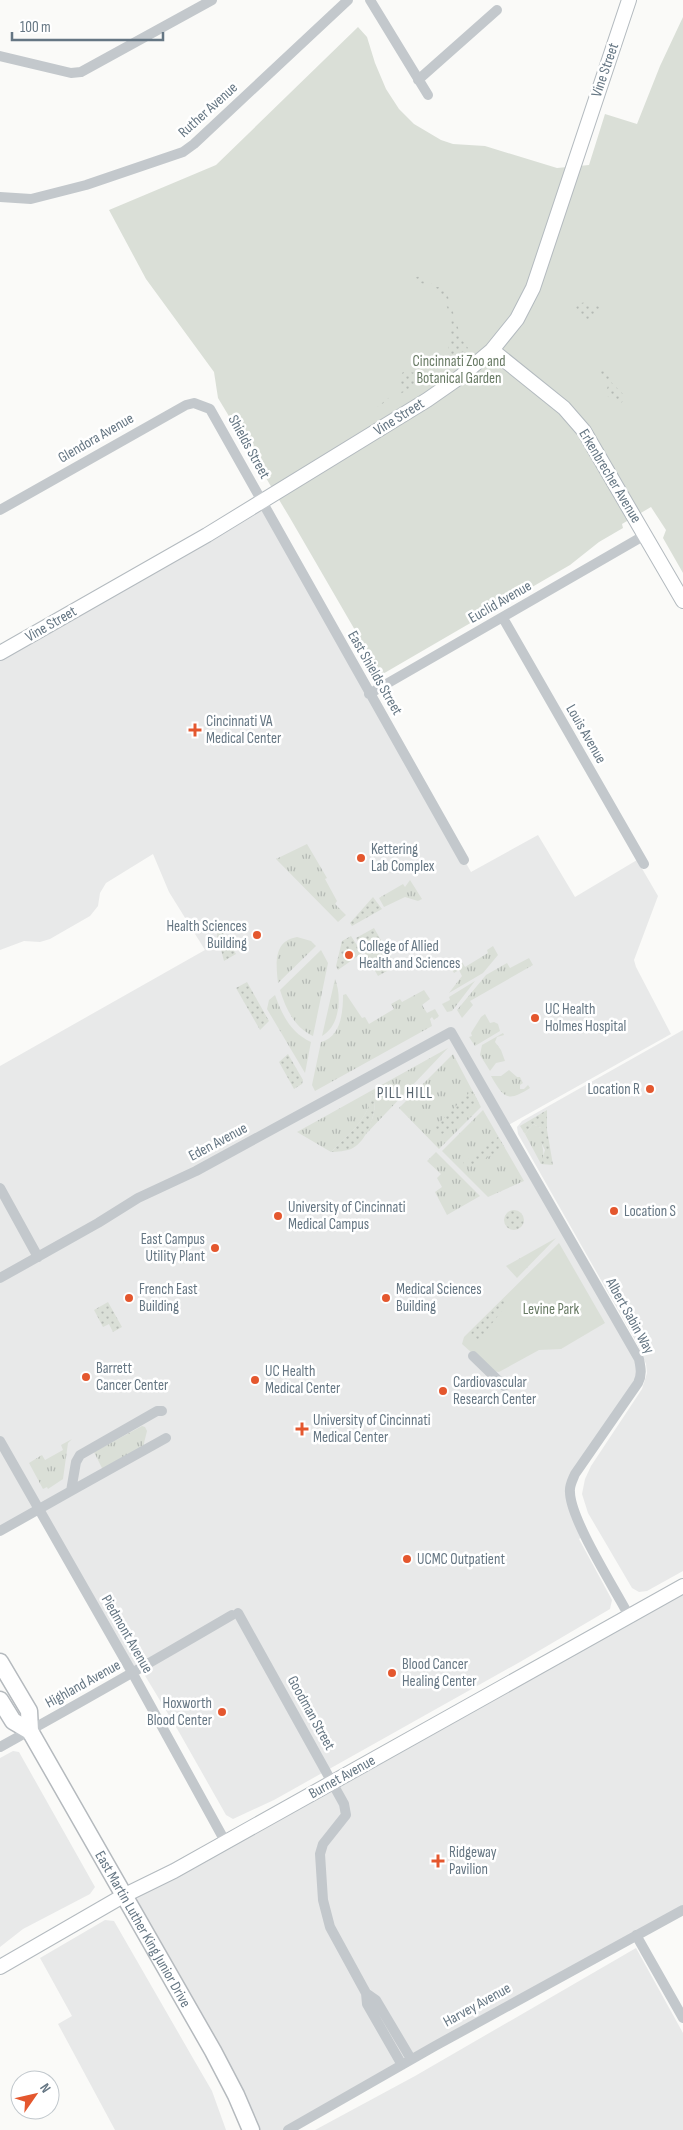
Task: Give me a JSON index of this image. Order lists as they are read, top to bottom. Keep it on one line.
{"streets":{"main road":["East Martin Luther King Junior Drive"],"street":["Vine Street","Ruther Avenue","Glendora Avenue","Shields Street","Erkenbrecher Avenue","Euclid Avenue","East Shields Street","Louis Avenue","Eden Avenue","Albert Sabin Way","Piedmont Avenue","Highland Avenue","Goodman Street","Burnet Avenue","Harvey Avenue"]},"crossings":[["Vine Street","Shields Street"],["Vine Street","Erkenbrecher Avenue"],["Vine Street","East Shields Street"],["Glendora Avenue","Shields Street"],["Shields Street","East Shields Street"],["Erkenbrecher Avenue","Euclid Avenue"],["Euclid Avenue","East Shields Street"],["Euclid Avenue","Louis Avenue"],["Eden Avenue","Albert Sabin Way"],["Albert Sabin Way","Burnet Avenue"],["Piedmont Avenue","Highland Avenue"],["Piedmont Avenue","Burnet Avenue"],["Highland Avenue","Goodman Street"],["Highland Avenue","East Martin Luther King Junior Drive"],["Goodman Street","Burnet Avenue"],["Goodman Street","Harvey Avenue"],["Burnet Avenue","East Martin Luther King Junior Drive"]],"districts":["PILL HILL"],"parks":["Cincinnati Zoo and Botanical Garden","Levine Park"],"places":{"health":["Cincinnati VA Medical Center","University of Cincinnati Medical Center","Ridgeway Pavilion"],"other":["Kettering Lab Complex","Health Sciences Building","College of Allied Health and Sciences","UC Health Holmes Hospital","Location R","Location S","University of Cincinnati Medical Campus","East Campus Utility Plant","French East Building","Medical Sciences Building","Barrett Cancer Center","UC Health Medical Center","Cardiovascular Research Center","UCMC Outpatient","Blood Cancer Healing Center","Hoxworth Blood Center"]},"scale_bar":"100 m","north":"top right"}
